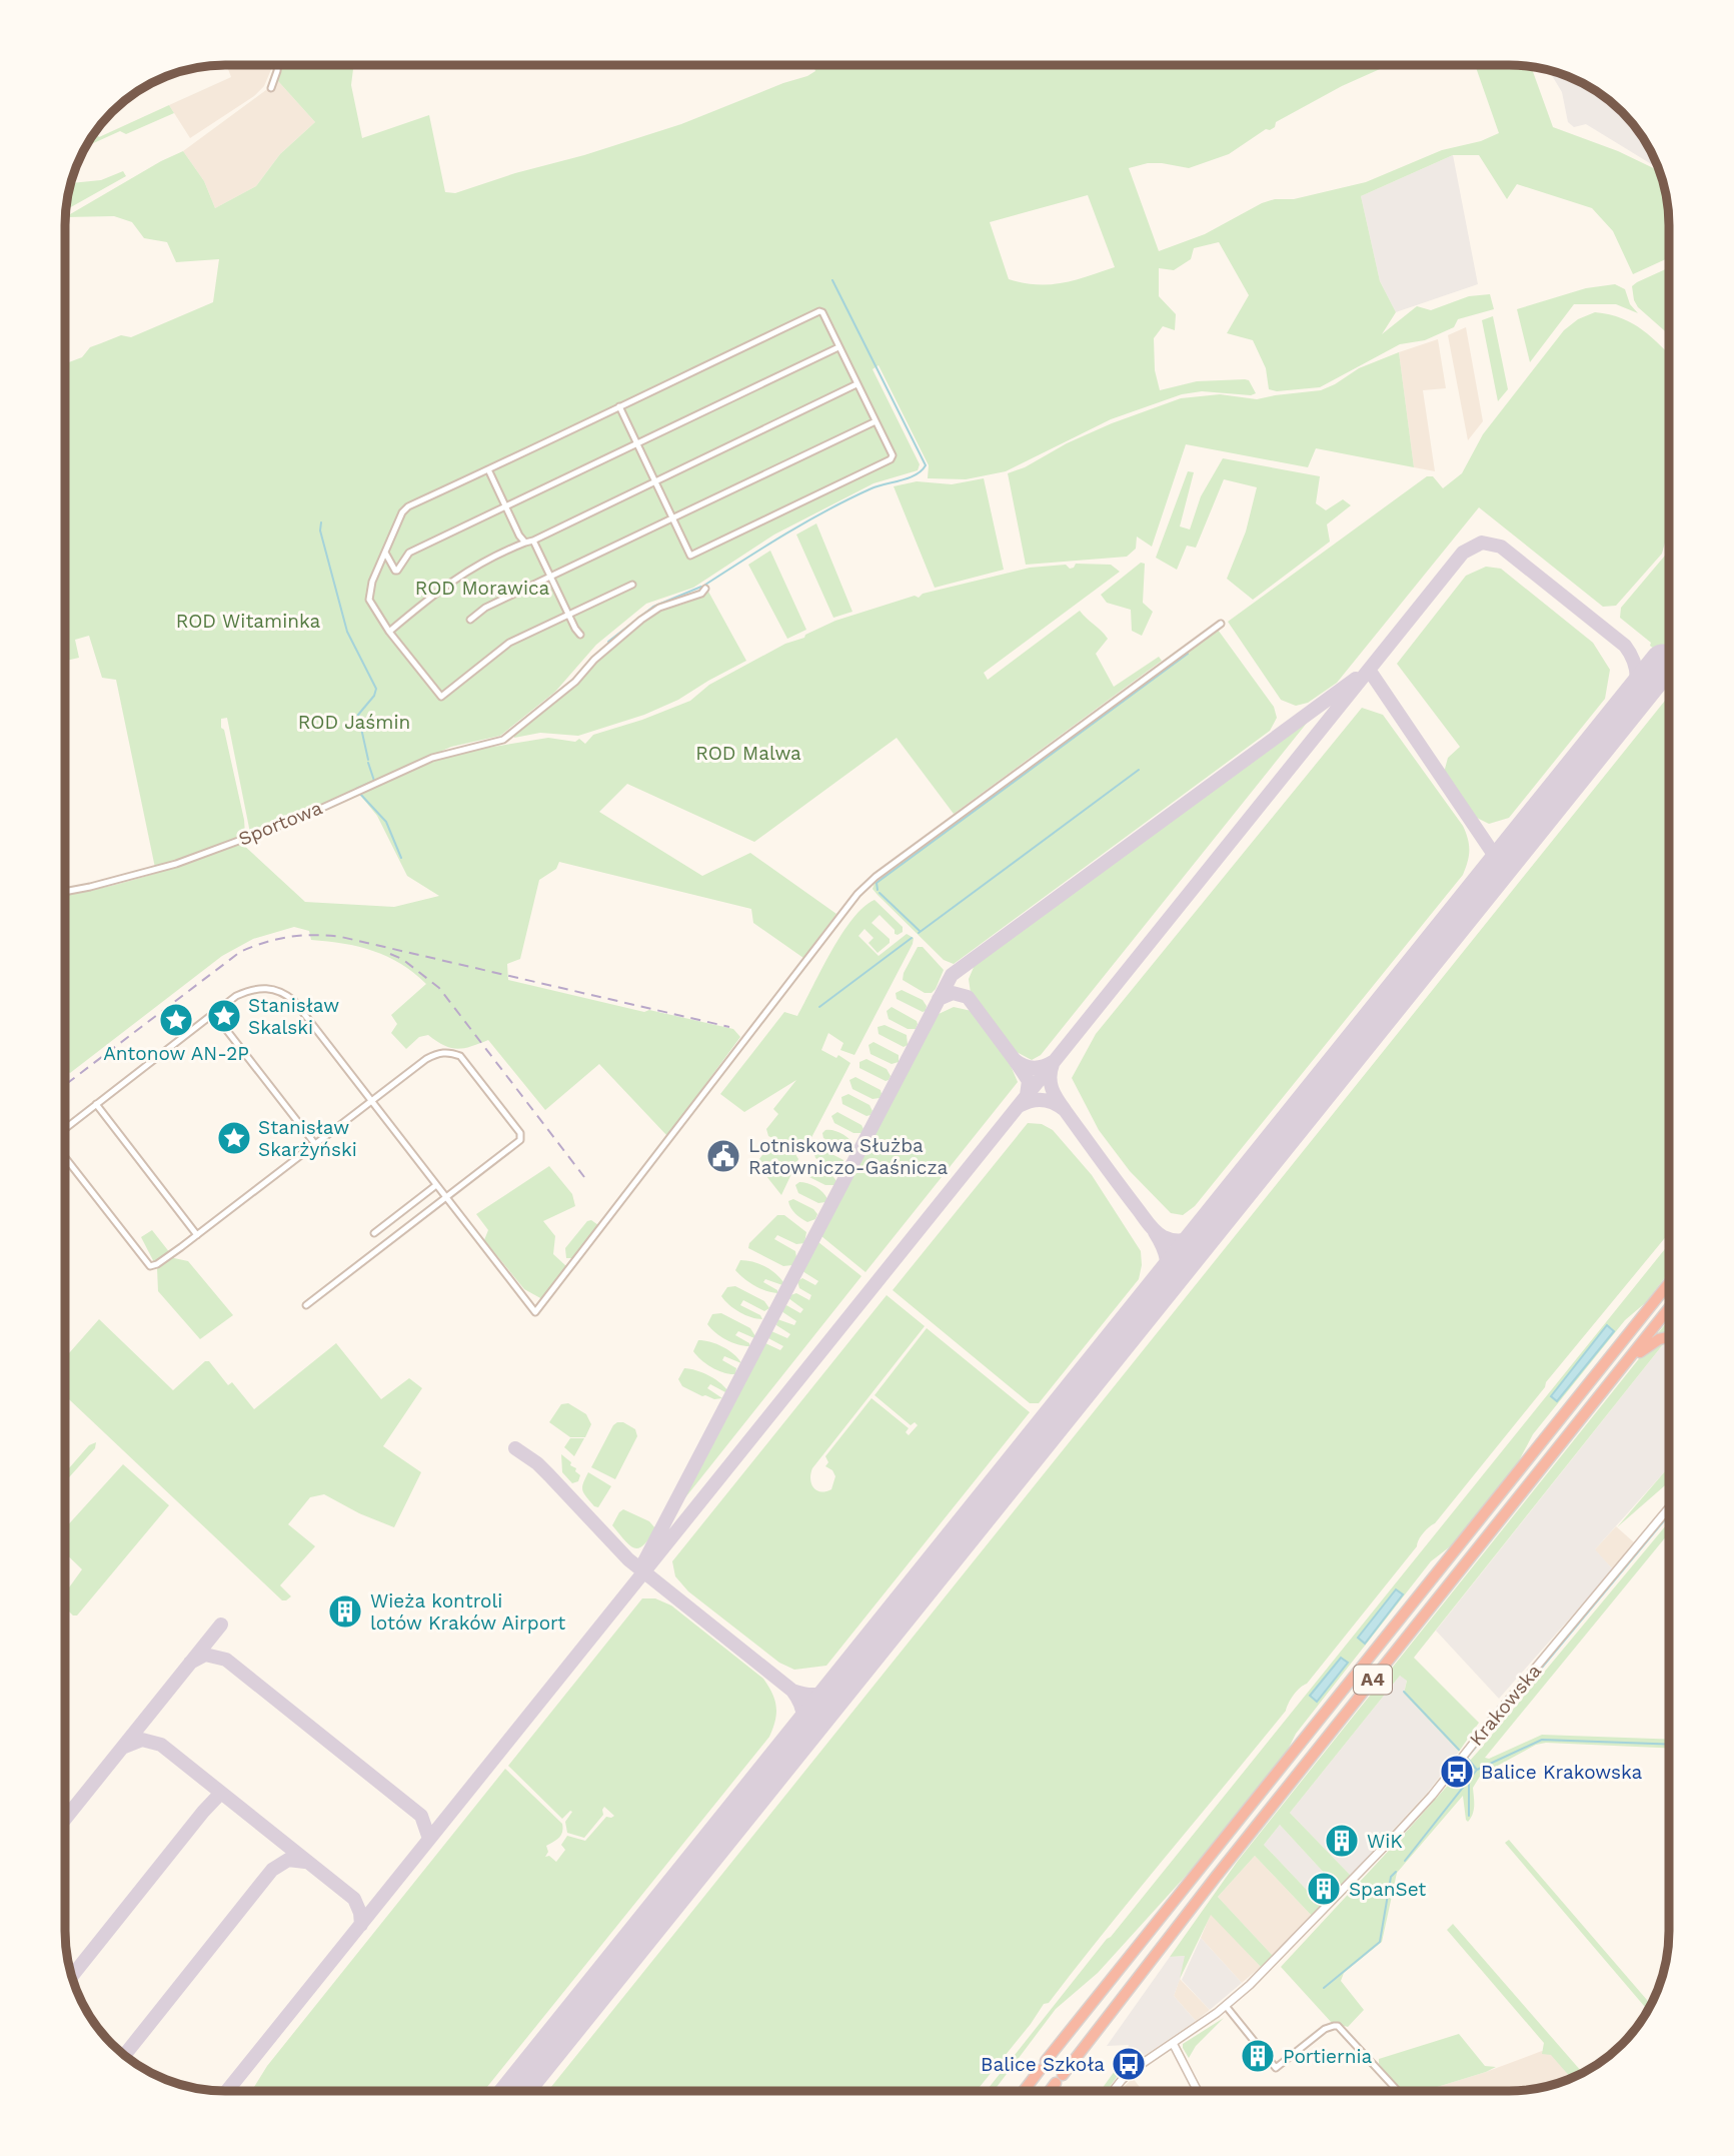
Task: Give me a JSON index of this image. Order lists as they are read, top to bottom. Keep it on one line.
{"streets":{"highway":["A4"],"street":["Sportowa","Krakowska"]},"parks":["ROD Morawica","ROD Witaminka","ROD Jaśmin","ROD Malwa"],"places":{"place":["Stanisław Skalski","Antonow AN-2P","Stanisław Skarżyński"],"public building":["Lotniskowa Służba Ratowniczo-Gaśnicza"],"building":["Wieża kontroli lotów Kraków Airport","WiK","SpanSet","Portiernia"],"bus stop":["Balice Krakowska","Balice Szkoła"]}}
